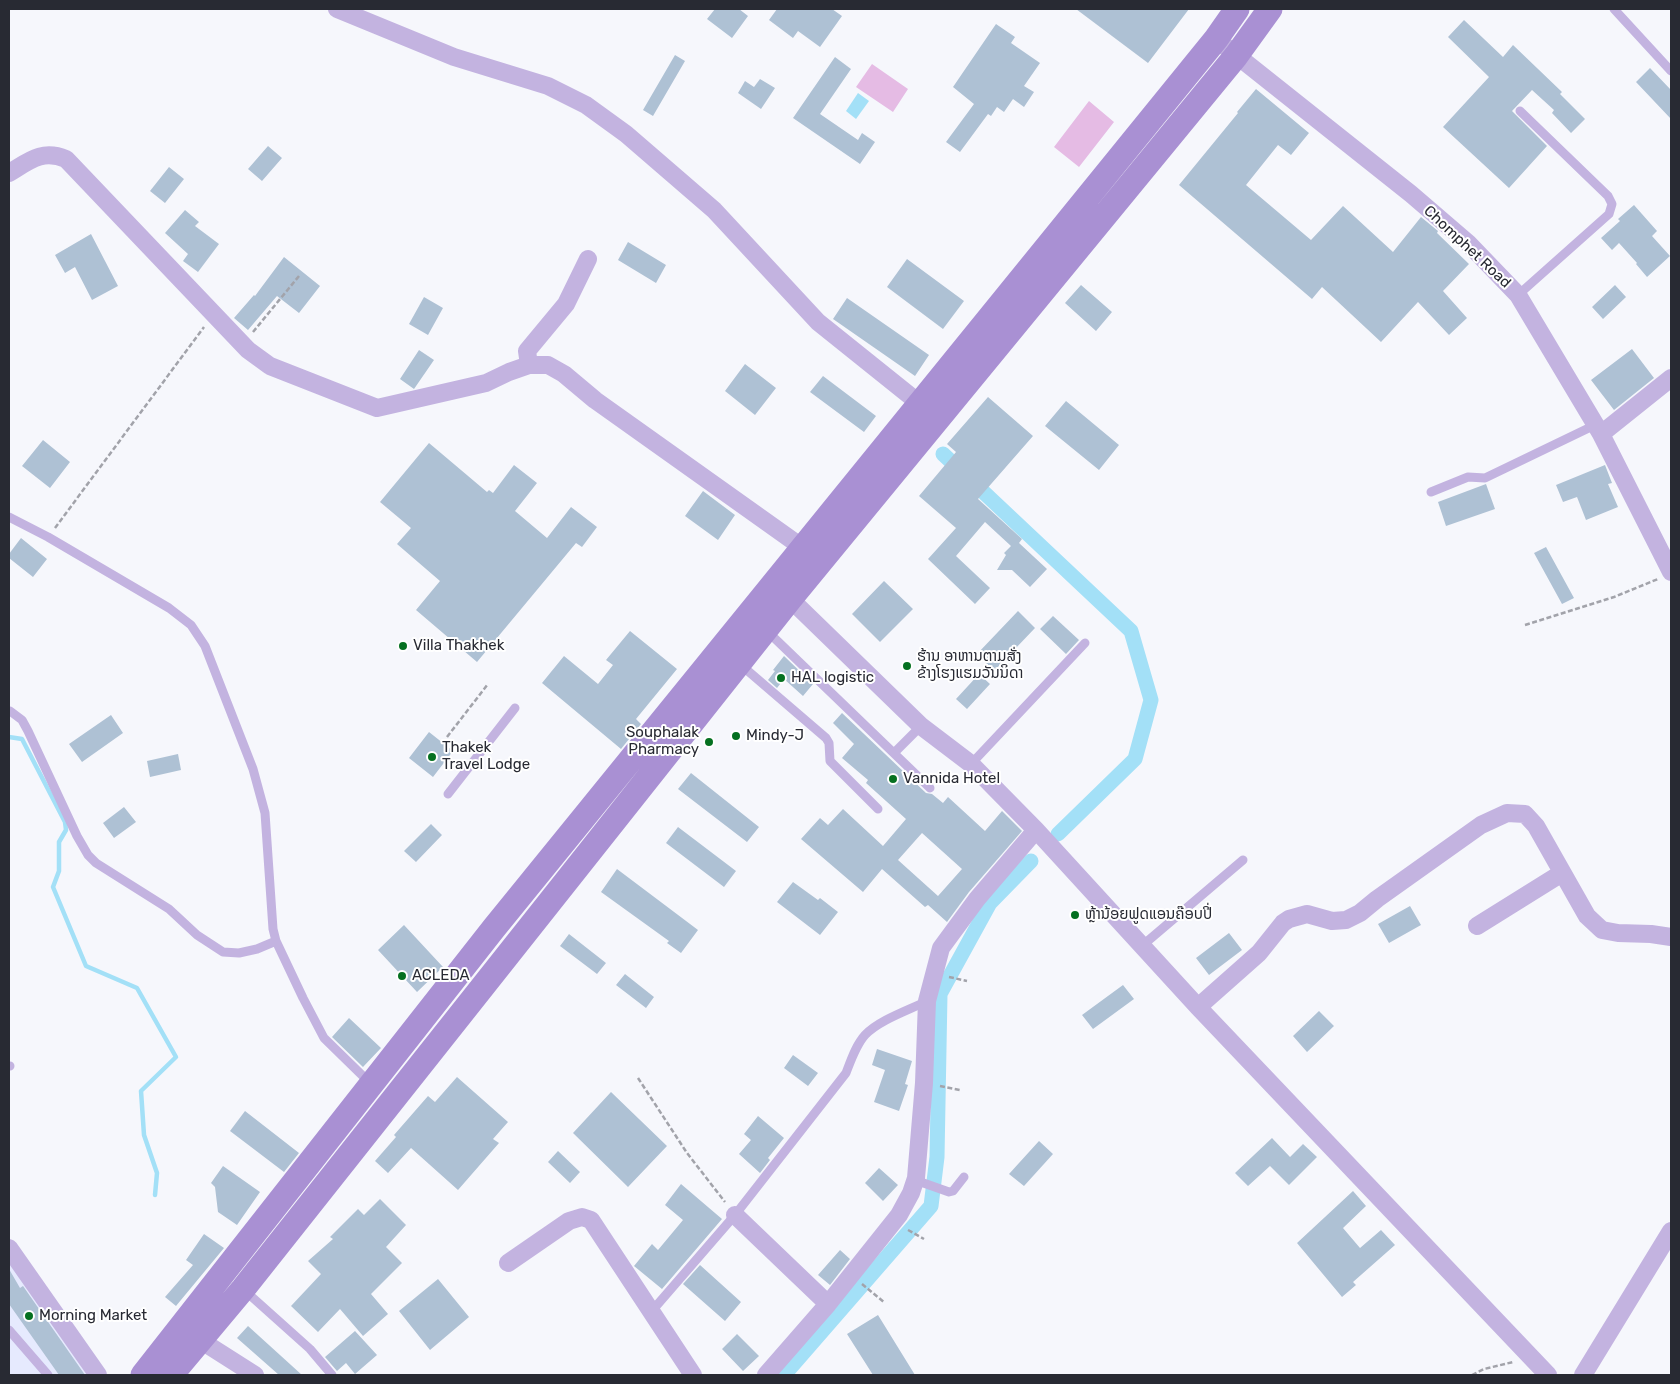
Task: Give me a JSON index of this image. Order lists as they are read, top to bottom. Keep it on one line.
{"streets":{"street":["Chomphet Road"]},"places":["Villa Thakhek","ຮ້ານ ອາຫານຕາມສັ່ງ ຂ້າງໂຮງແຮມວັນນິດາ","HAL logistic","Mindy-J","Souphalak Pharmacy","Thakek Travel Lodge","Vannida Hotel","ຫຼ້ານ້ອຍຟູດແອນຄ໊ອບປີ່","ACLEDA","Morning Market"]}
